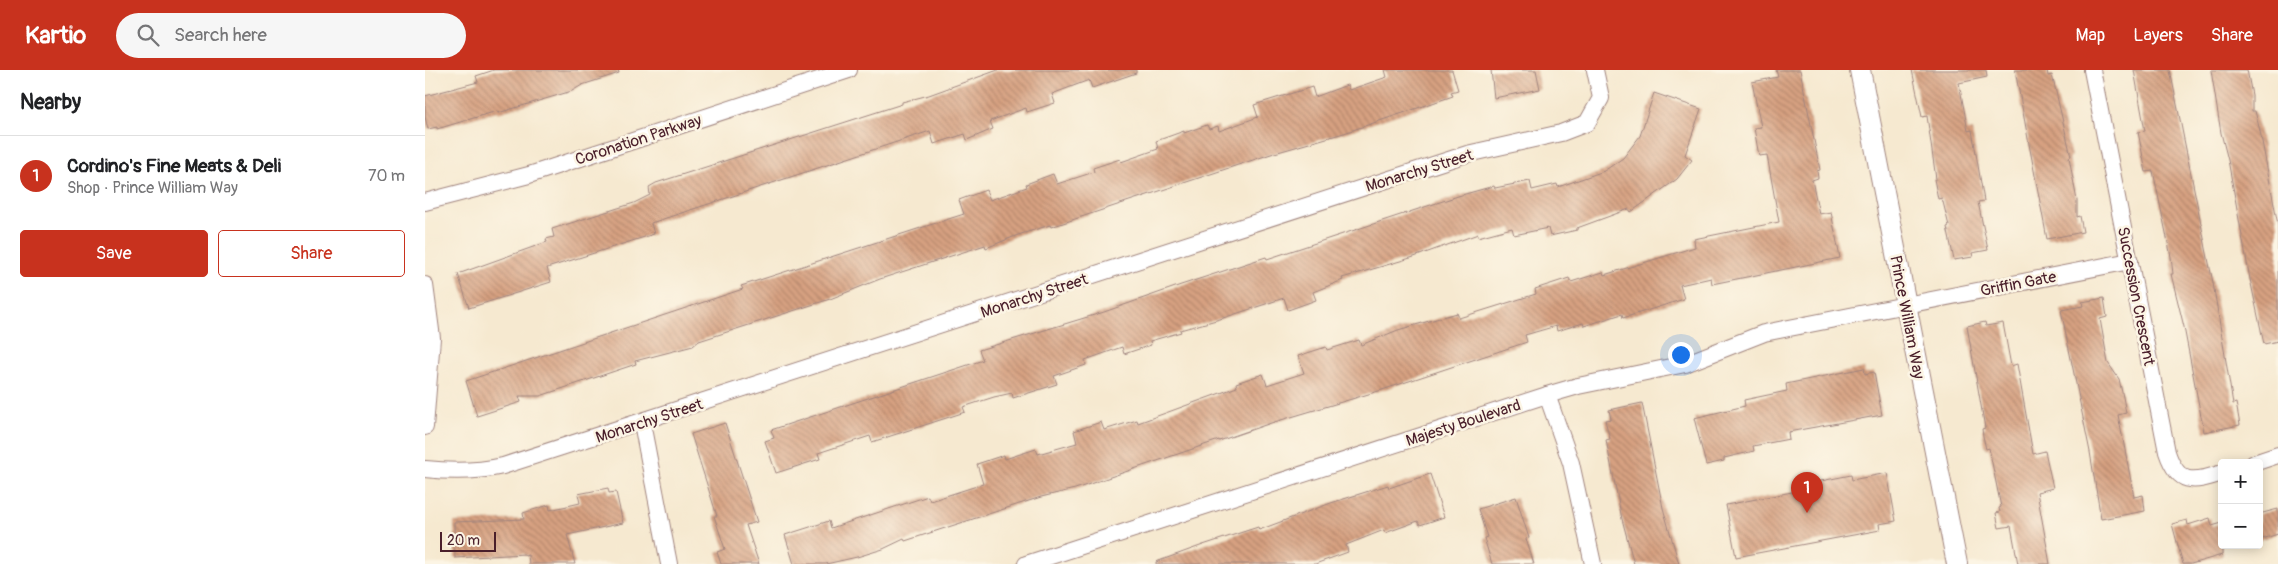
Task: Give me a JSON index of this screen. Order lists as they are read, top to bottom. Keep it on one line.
{"streets":{"street":["Coronation Parkway","Monarchy Street","Griffin Gate","Succession Crescent","Prince William Way","Majesty Boulevard"]},"crossings":[["Griffin Gate","Succession Crescent"],["Griffin Gate","Prince William Way"],["Griffin Gate","Majesty Boulevard"],["Prince William Way","Majesty Boulevard"]],"scale_bar":"20 m","page":{"header":"Kartio","search":"Search here","nav":["Map","Layers","Share"],"heading":"Nearby","list":[{"mark":"1","name":"Cordino's Fine Meats & Deli","note":"Shop · Prince William Way","value":"70 m"}],"buttons":["Save","Share"],"map_buttons":["+","−"],"pins":"1","scale":"20 m"}}
